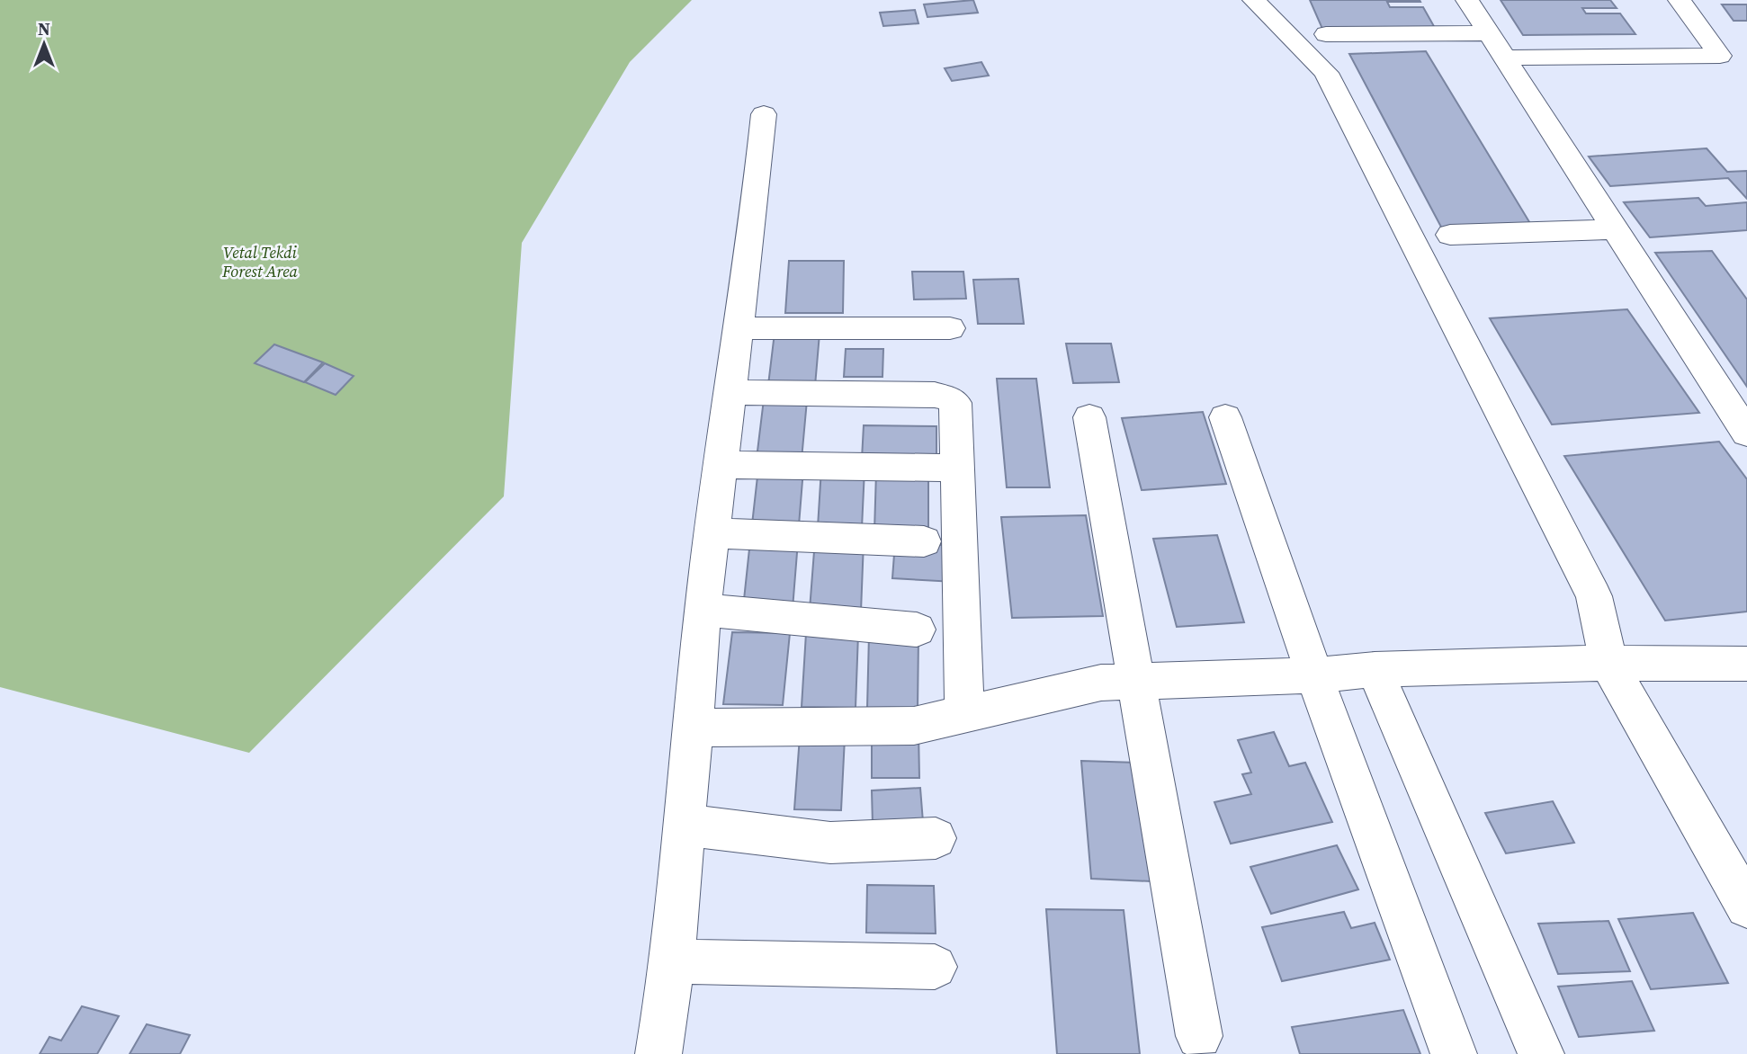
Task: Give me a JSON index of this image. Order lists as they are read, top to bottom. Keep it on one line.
{"parks":["Vetal Tekdi Forest Area"],"north":"top"}
